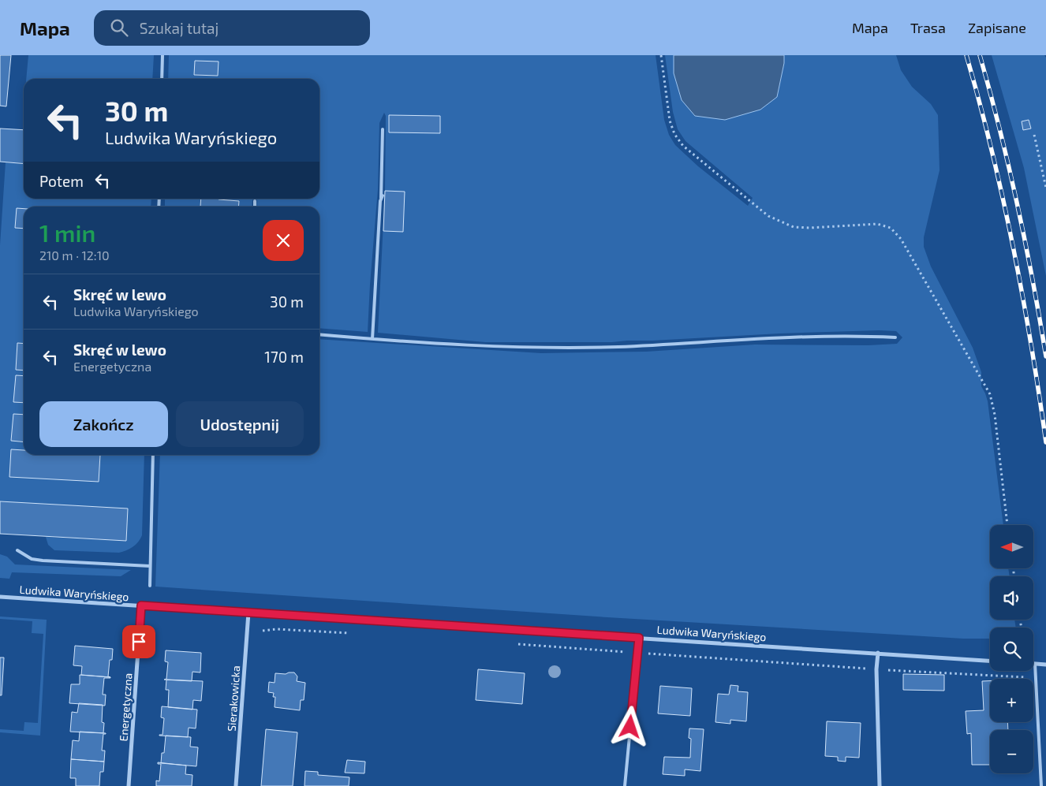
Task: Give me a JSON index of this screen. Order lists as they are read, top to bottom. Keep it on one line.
{"streets":{"street":["Ludwika Waryńskiego","Sierakowicka","Energetyczna"]},"crossings":[["Ludwika Waryńskiego","Sierakowicka"],["Ludwika Waryńskiego","Energetyczna"]],"north":"left","page":{"header":"Mapa","search":"Szukaj tutaj","nav":["Mapa","Trasa","Zapisane"],"turn":["30 m","Ludwika Waryńskiego"],"then":"Potem","heading":["1 min","210 m · 12:10"],"list":[{"name":"Skręć w lewo","note":"Ludwika Waryńskiego","value":"30 m"},{"name":"Skręć w lewo","note":"Energetyczna","value":"170 m"}],"buttons":["Zakończ","Udostępnij"],"map_buttons":["+","−"]}}
